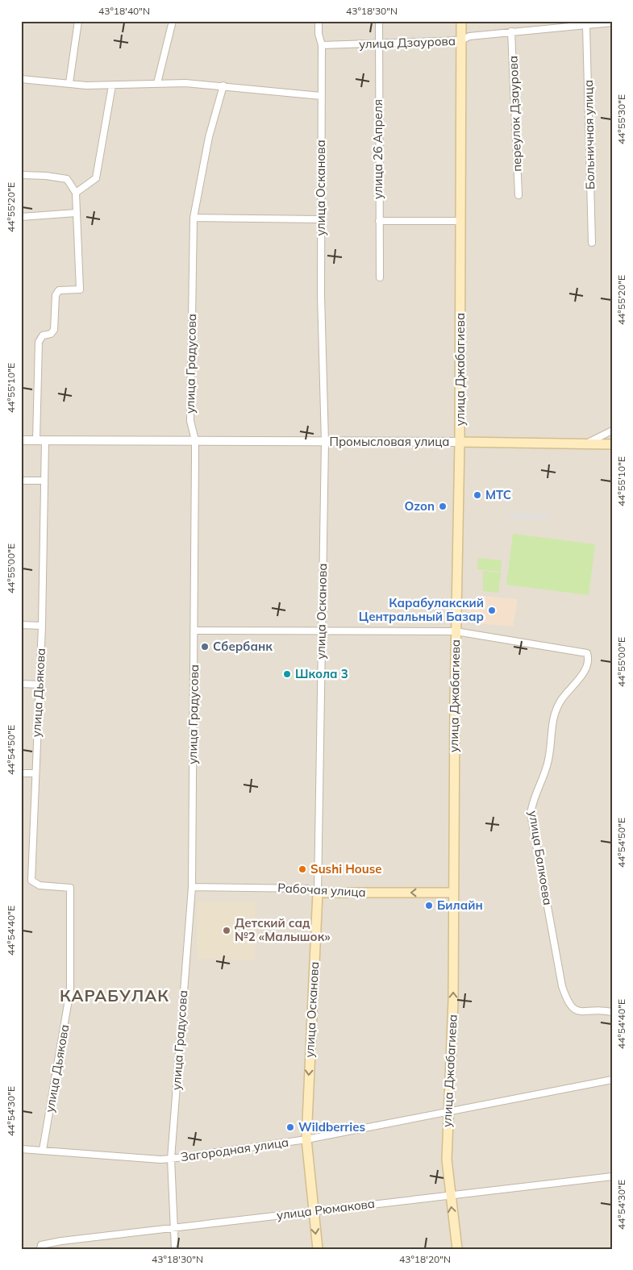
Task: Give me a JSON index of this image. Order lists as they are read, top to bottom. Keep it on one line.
{"streets":{"main road":["улица Осканова","улица Джабагиева","Промысловая улица","Рабочая улица"],"street":["улица Дзаурова","переулок Дзаурова","Больничная улица","улица 26 Апреля","улица Градусова","улица Дьякова","улица Балкоева","Загородная улица","улица Рюмакова"]},"crossings":[["улица Дзаурова","переулок Дзаурова"],["улица Дзаурова","Больничная улица"],["улица Дзаурова","улица 26 Апреля"],["улица Дзаурова","улица Осканова"],["улица Дзаурова","улица Джабагиева"],["улица Осканова","Промысловая улица"],["улица Осканова","Рабочая улица"],["улица Осканова","Загородная улица"],["улица Осканова","улица Рюмакова"],["улица Градусова","Промысловая улица"],["улица Градусова","Рабочая улица"],["улица Градусова","Загородная улица"],["улица Градусова","улица Рюмакова"],["улица Джабагиева","Промысловая улица"],["улица Джабагиева","улица Балкоева"],["улица Джабагиева","Рабочая улица"],["улица Джабагиева","Загородная улица"],["улица Джабагиева","улица Рюмакова"],["Промысловая улица","улица Дьякова"],["улица Дьякова","Загородная улица"]],"one_way":["Рабочая улица"],"districts":["КАРАБУЛАК"],"places":["МТС","Ozon","Карабулакский Центральный Базар","Сбербанк","Школа 3","Sushi House","Билайн","Детский сад №2 «Малышок»","Wildberries"],"coordinates":["43°18'40\"N","43°18'30\"N","44°55'30\"E","44°55'20\"E","44°55'10\"E","44°55'00\"E","44°54'50\"E","44°54'40\"E","44°54'30\"E","43°18'20\"N"]}
